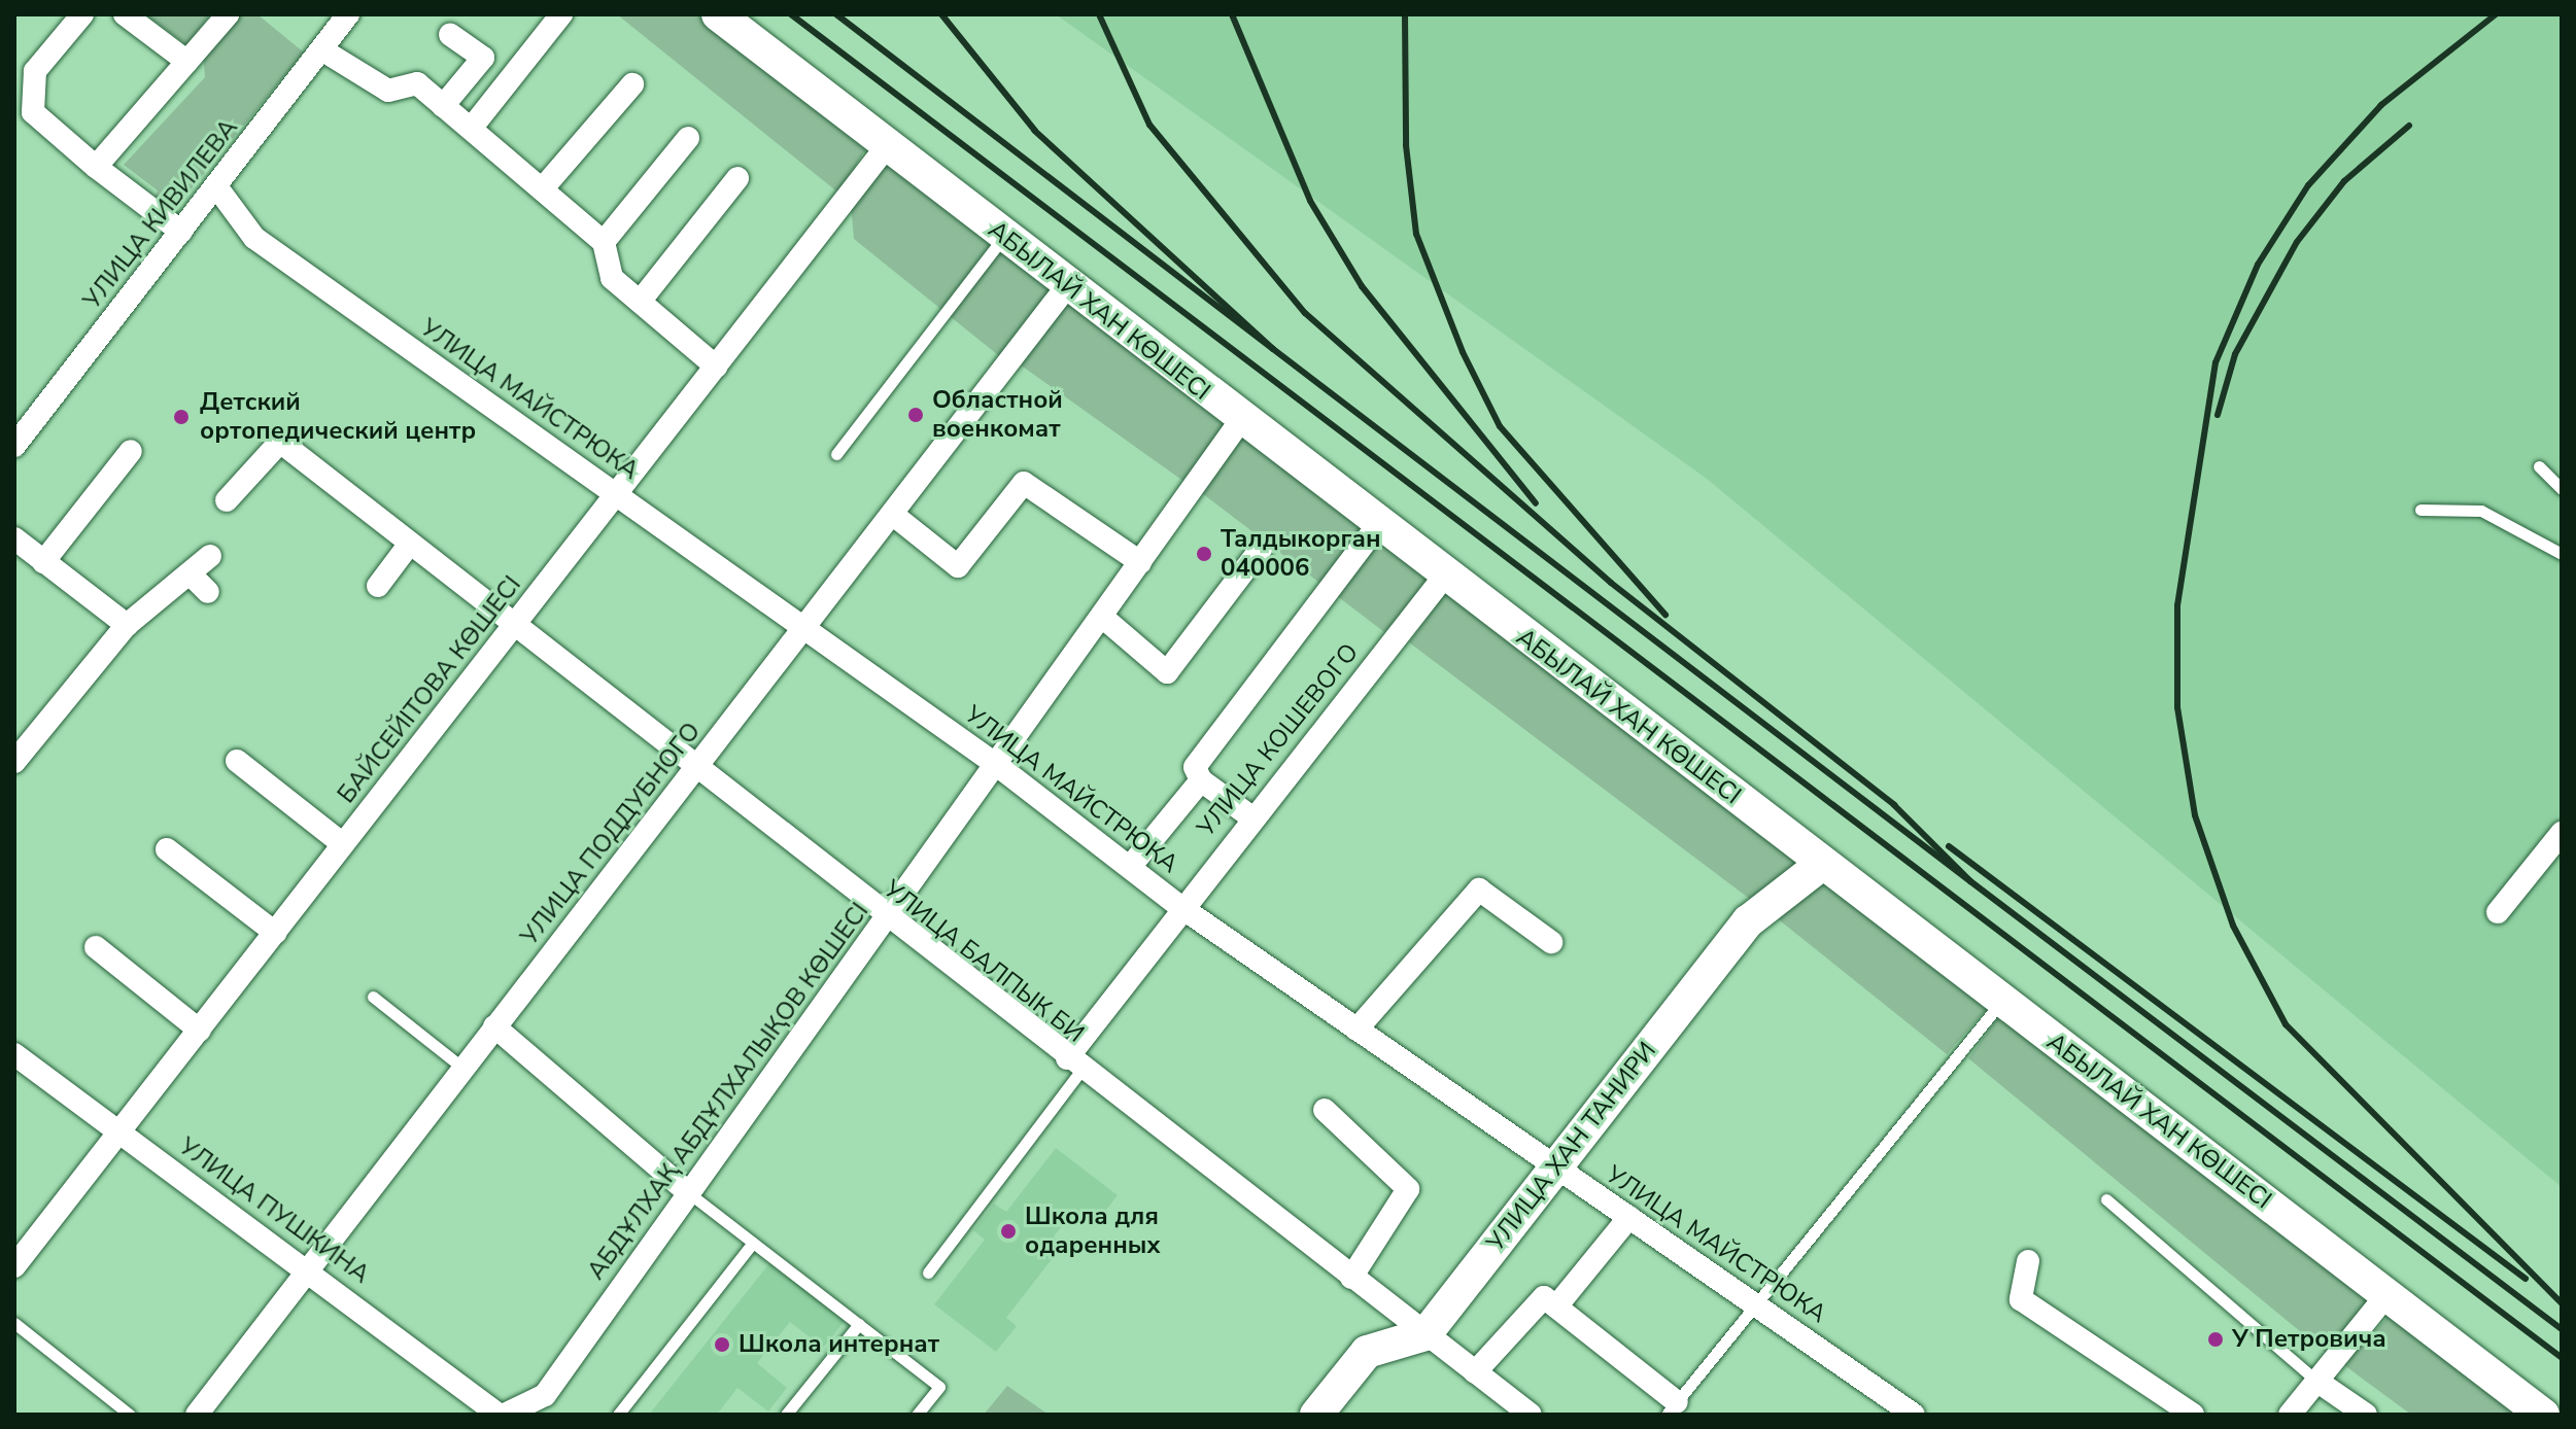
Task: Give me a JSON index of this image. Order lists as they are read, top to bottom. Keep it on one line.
{"streets":{"main road":["АБЫЛАЙ ХАН КӨШЕСІ","УЛИЦА ХАН ТАНИРИ"],"street":["УЛИЦА КИВИЛЕВА","УЛИЦА МАЙСТРЮКА","БАЙСЕЙІТОВА КӨШЕСІ","УЛИЦА КОШЕВОГО","УЛИЦА ПОДДУБНОГО","УЛИЦА БАЛПЫК БИ","АБДҰЛХАҚ АБДҰЛХАЛЫҚОВ КӨШЕСІ","УЛИЦА ПУШКИНА"]},"crossings":[["УЛИЦА КИВИЛЕВА","УЛИЦА МАЙСТРЮКА"],["АБЫЛАЙ ХАН КӨШЕСІ","БАЙСЕЙІТОВА КӨШЕСІ"],["АБЫЛАЙ ХАН КӨШЕСІ","УЛИЦА КОШЕВОГО"],["АБЫЛАЙ ХАН КӨШЕСІ","УЛИЦА ПОДДУБНОГО"],["АБЫЛАЙ ХАН КӨШЕСІ","АБДҰЛХАҚ АБДҰЛХАЛЫҚОВ КӨШЕСІ"],["АБЫЛАЙ ХАН КӨШЕСІ","УЛИЦА ХАН ТАНИРИ"],["УЛИЦА МАЙСТРЮКА","БАЙСЕЙІТОВА КӨШЕСІ"],["УЛИЦА МАЙСТРЮКА","УЛИЦА КОШЕВОГО"],["УЛИЦА МАЙСТРЮКА","УЛИЦА ПОДДУБНОГО"],["УЛИЦА МАЙСТРЮКА","АБДҰЛХАҚ АБДҰЛХАЛЫҚОВ КӨШЕСІ"],["УЛИЦА МАЙСТРЮКА","УЛИЦА ХАН ТАНИРИ"],["БАЙСЕЙІТОВА КӨШЕСІ","УЛИЦА БАЛПЫК БИ"],["БАЙСЕЙІТОВА КӨШЕСІ","УЛИЦА ПУШКИНА"],["УЛИЦА КОШЕВОГО","УЛИЦА БАЛПЫК БИ"],["УЛИЦА ПОДДУБНОГО","УЛИЦА БАЛПЫК БИ"],["УЛИЦА ПОДДУБНОГО","УЛИЦА ПУШКИНА"],["УЛИЦА БАЛПЫК БИ","АБДҰЛХАҚ АБДҰЛХАЛЫҚОВ КӨШЕСІ"],["УЛИЦА БАЛПЫК БИ","УЛИЦА ХАН ТАНИРИ"]],"places":["Областной военкомат","Детский ортопедический центр","Талдыкорган 040006","Школа для одаренных","У Петровича","Школа интернат"]}
